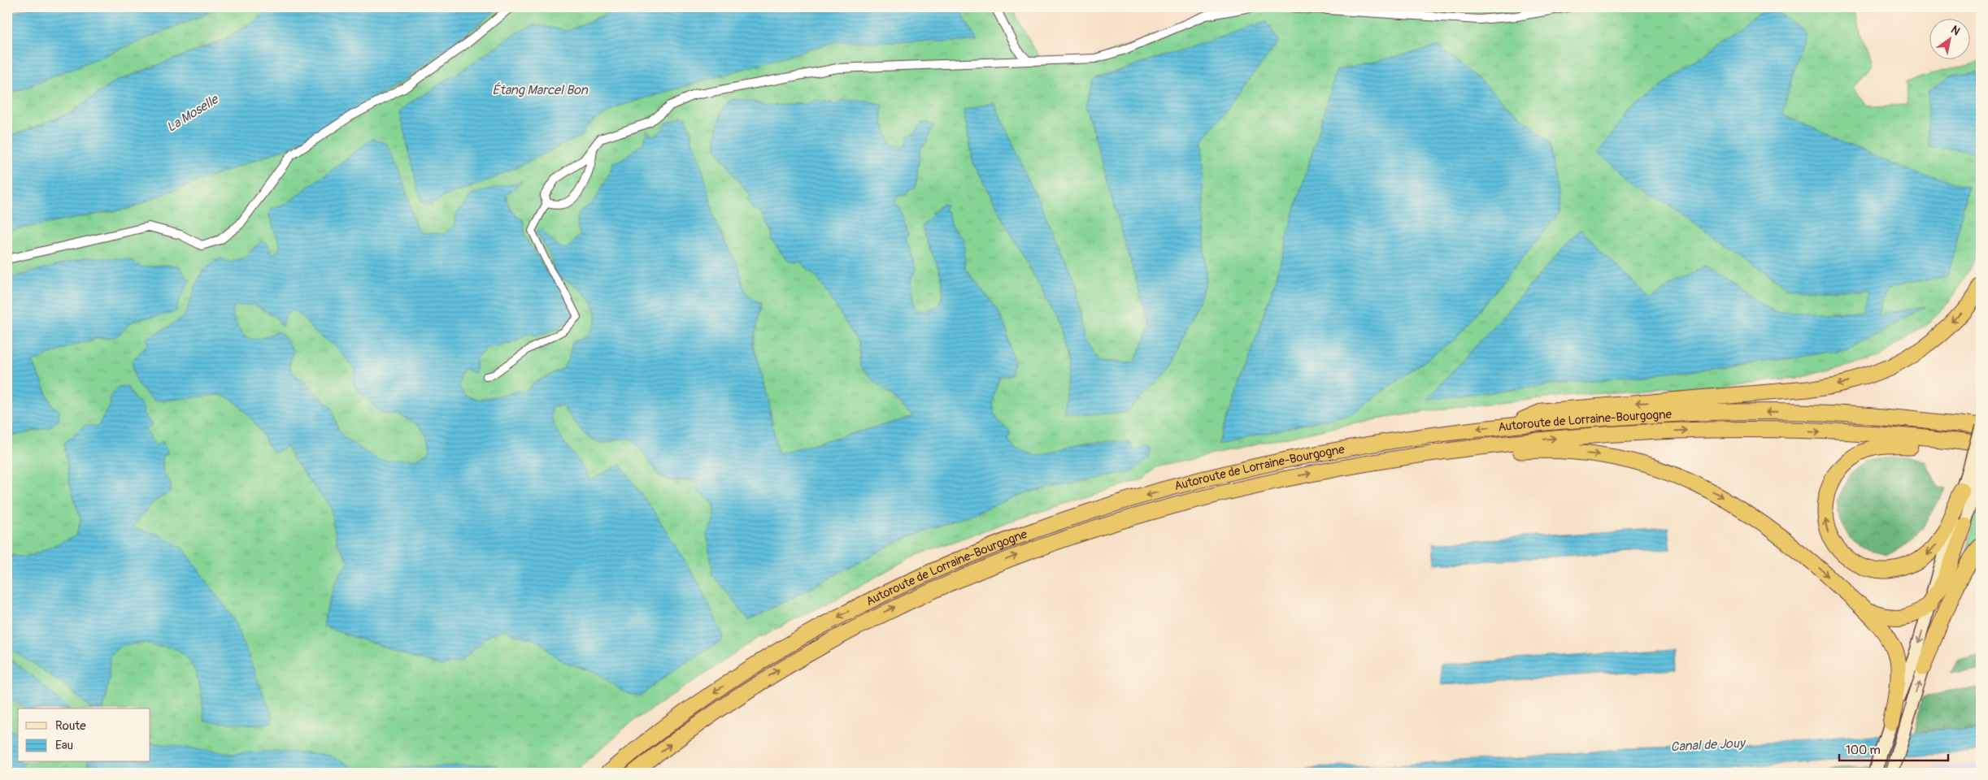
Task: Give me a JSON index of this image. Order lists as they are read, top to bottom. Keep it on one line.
{"streets":{"highway":["Autoroute de Lorraine-Bourgogne"]},"water":["Étang Marcel Bon","La Moselle","Canal de Jouy"],"legend":["Route","Eau"],"scale_bar":"100 m","north":"top right"}
